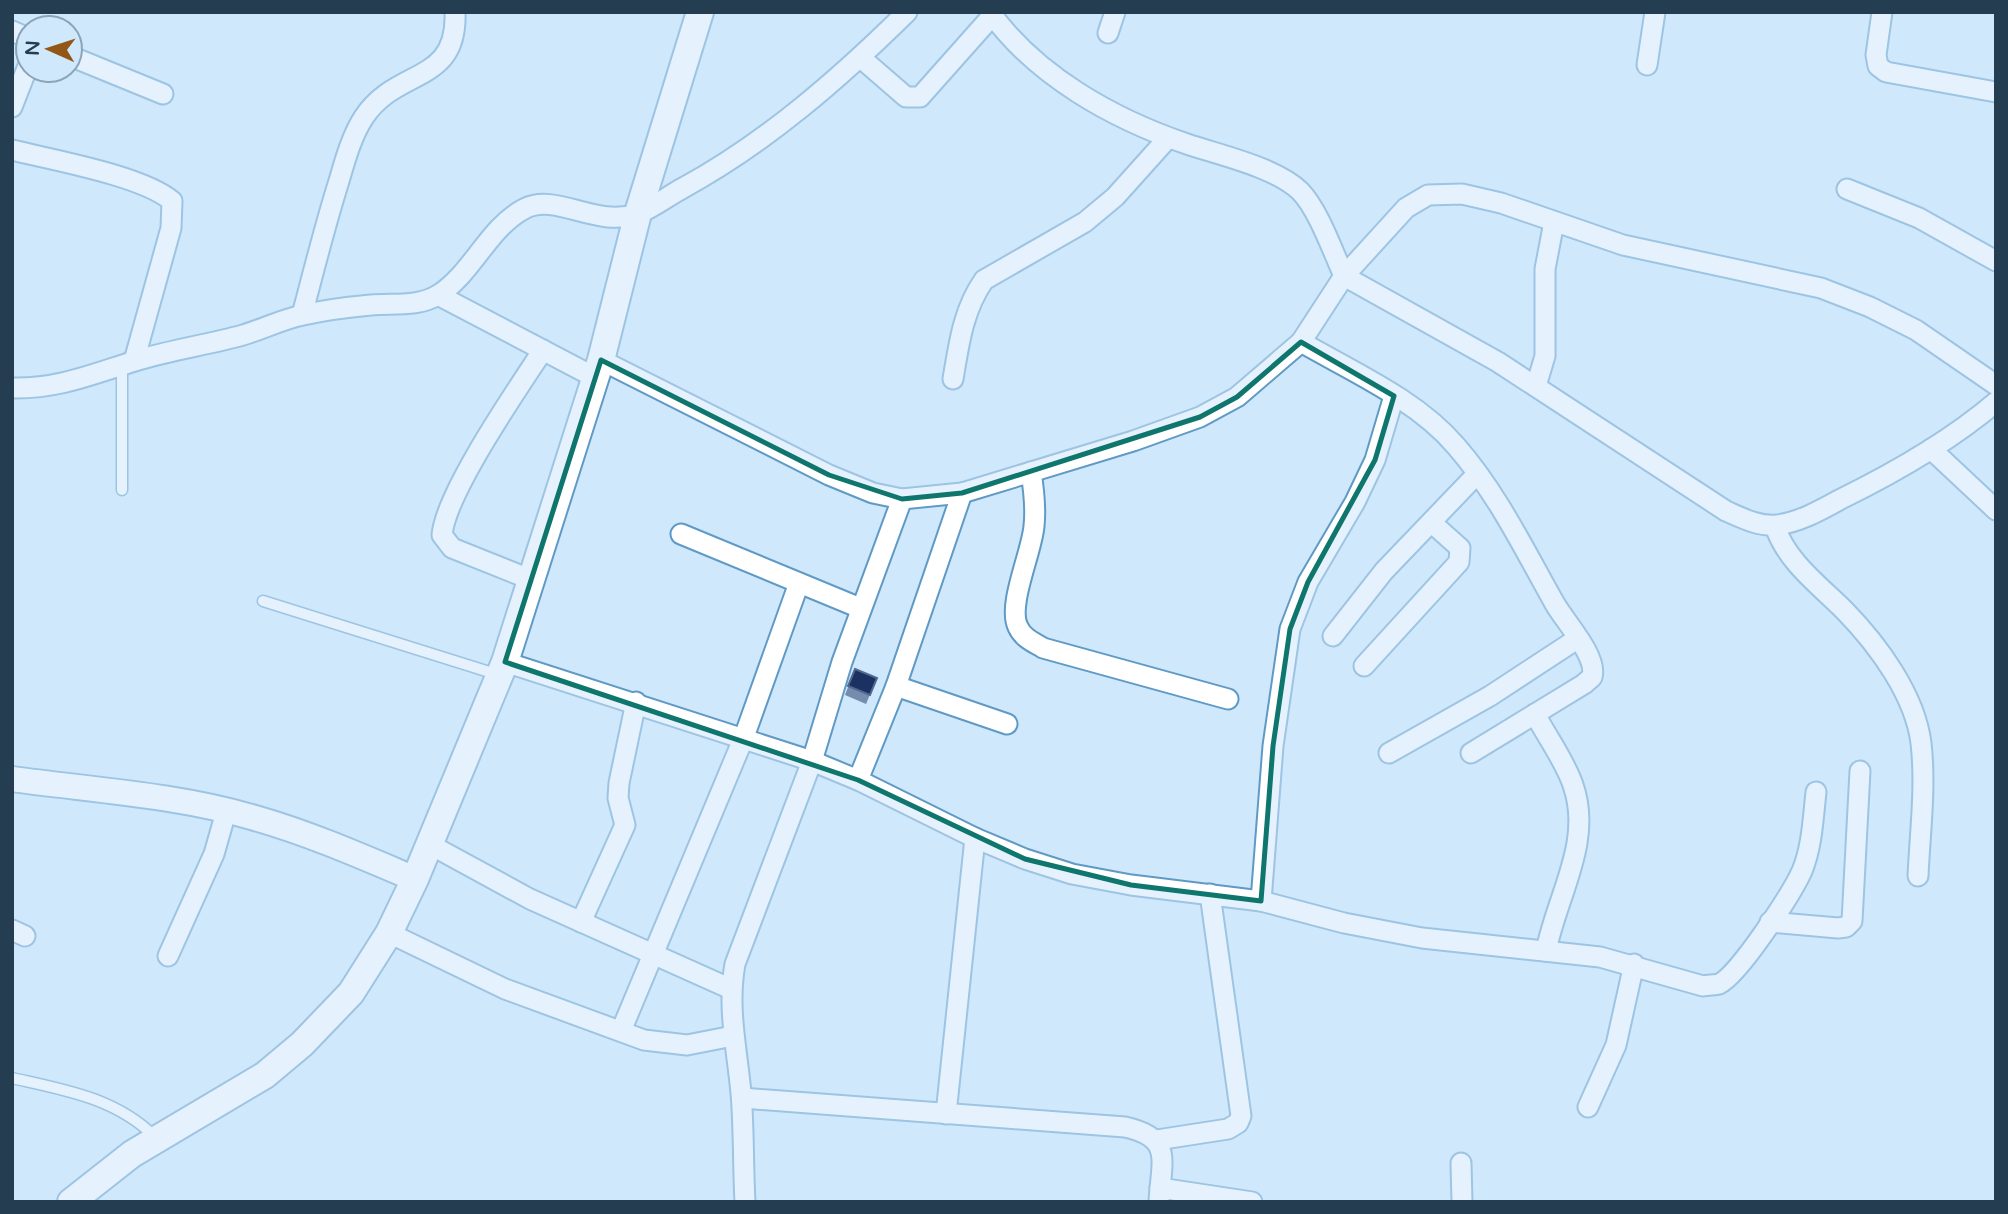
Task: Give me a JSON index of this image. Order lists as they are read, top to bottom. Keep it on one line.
{"north":"left"}
